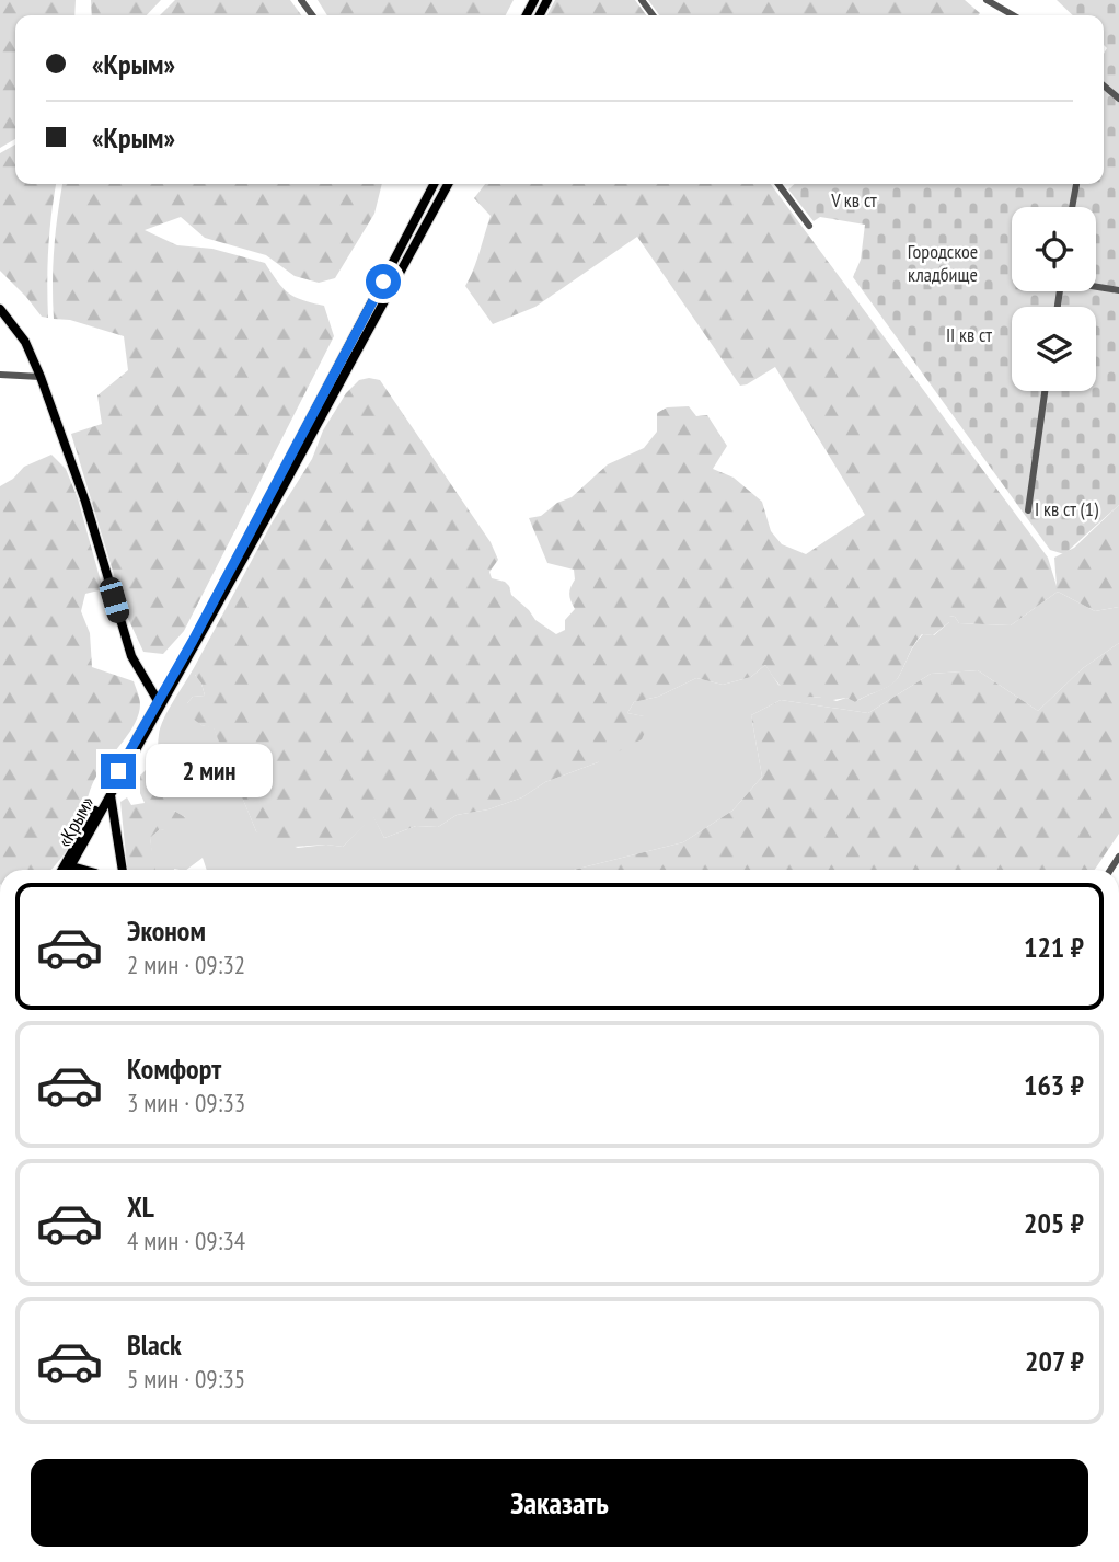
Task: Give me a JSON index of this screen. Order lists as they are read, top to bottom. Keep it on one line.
{"streets":{"main road":["«Крым»"]},"parks":["V кв ст","Городское кладбище","II кв ст","I кв ст (1)"],"page":{"banner":["«Крым»","«Крым»"],"bubble":"2 мин","list":[{"name":"Эконом","note":"2 мин · 09:32","value":"121 ₽"},{"name":"Комфорт","note":"3 мин · 09:33","value":"163 ₽"},{"name":"XL","note":"4 мин · 09:34","value":"205 ₽"},{"name":"Black","note":"5 мин · 09:35","value":"207 ₽"}],"buttons":"Заказать"}}
